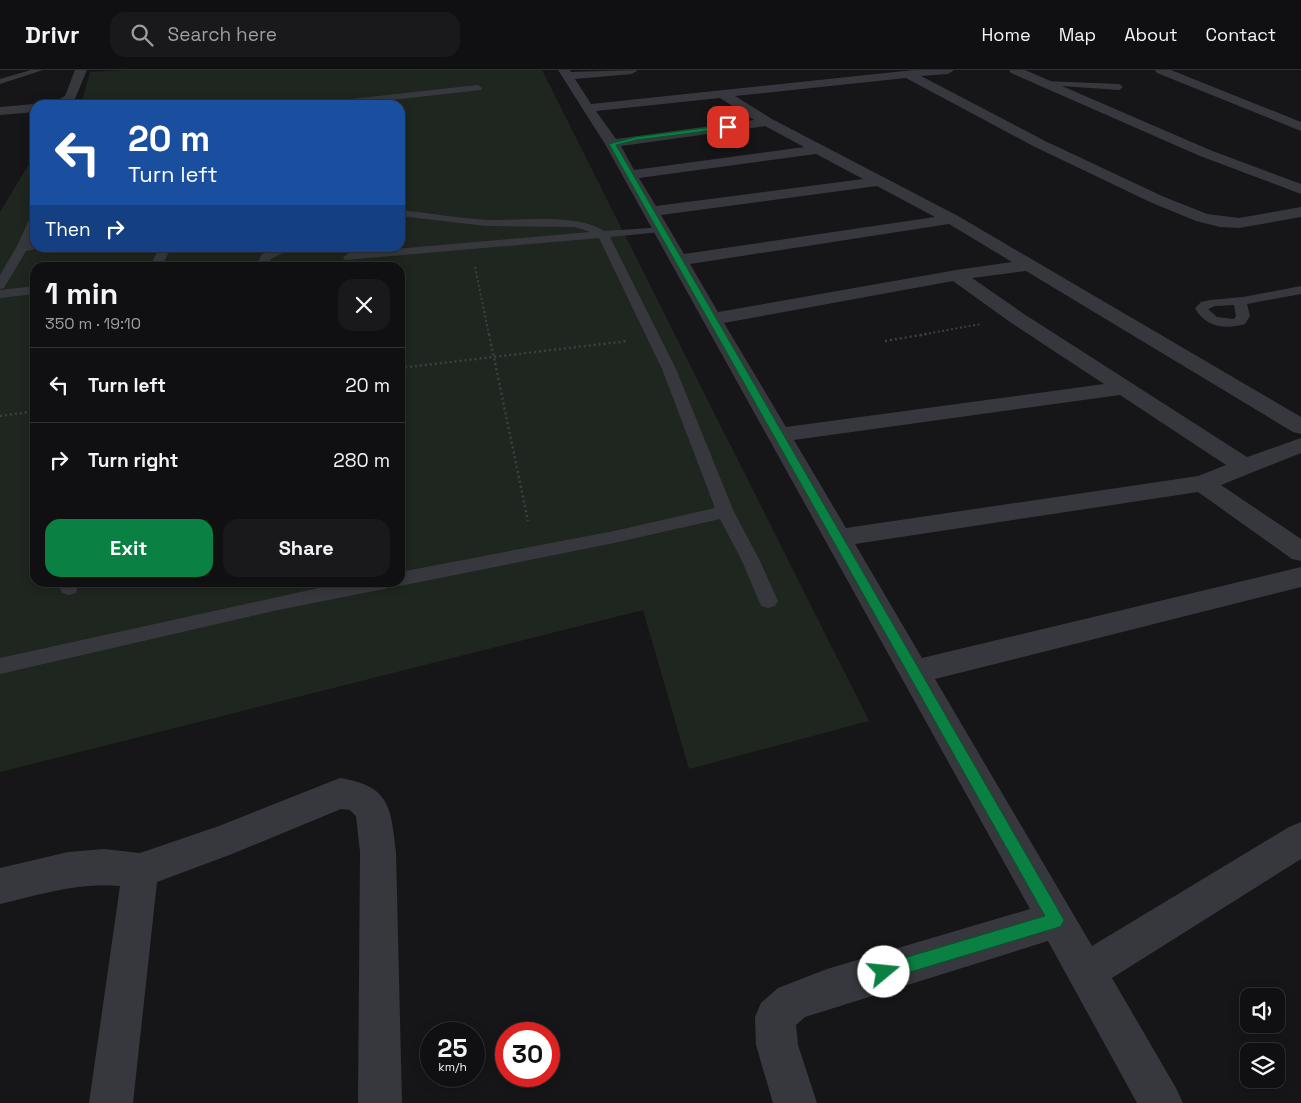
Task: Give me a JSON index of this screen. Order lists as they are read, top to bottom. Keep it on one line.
{"page":{"header":"Drivr","search":"Search here","nav":["Home","Map","About","Contact"],"turn":["20 m","Turn left"],"then":"Then","heading":["1 min","350 m · 19:10"],"list":[{"name":"Turn left","value":"20 m"},{"name":"Turn right","value":"280 m"}],"buttons":["Exit","Share"],"speed":"25 km/h","limit":"30"}}
